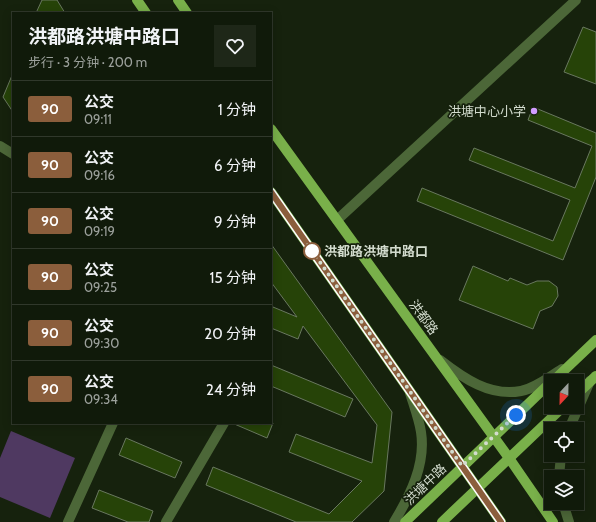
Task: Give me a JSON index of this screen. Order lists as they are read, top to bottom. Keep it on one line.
{"streets":{"main road":["洪都路","洪塘中路"]},"crossings":[["洪都路","洪塘中路"]],"places":["洪塘中心小学","洪都路洪塘中路口"],"lines":["bus line 90"],"north":"bottom","page":{"heading":["洪都路洪塘中路口","步行 · 3 分钟 · 200 m"],"list":[{"mark":"90","name":"公交","note":"09:11","value":"1 分钟"},{"mark":"90","name":"公交","note":"09:16","value":"6 分钟"},{"mark":"90","name":"公交","note":"09:19","value":"9 分钟"},{"mark":"90","name":"公交","note":"09:25","value":"15 分钟"},{"mark":"90","name":"公交","note":"09:30","value":"20 分钟"},{"mark":"90","name":"公交","note":"09:34","value":"24 分钟"}]}}
